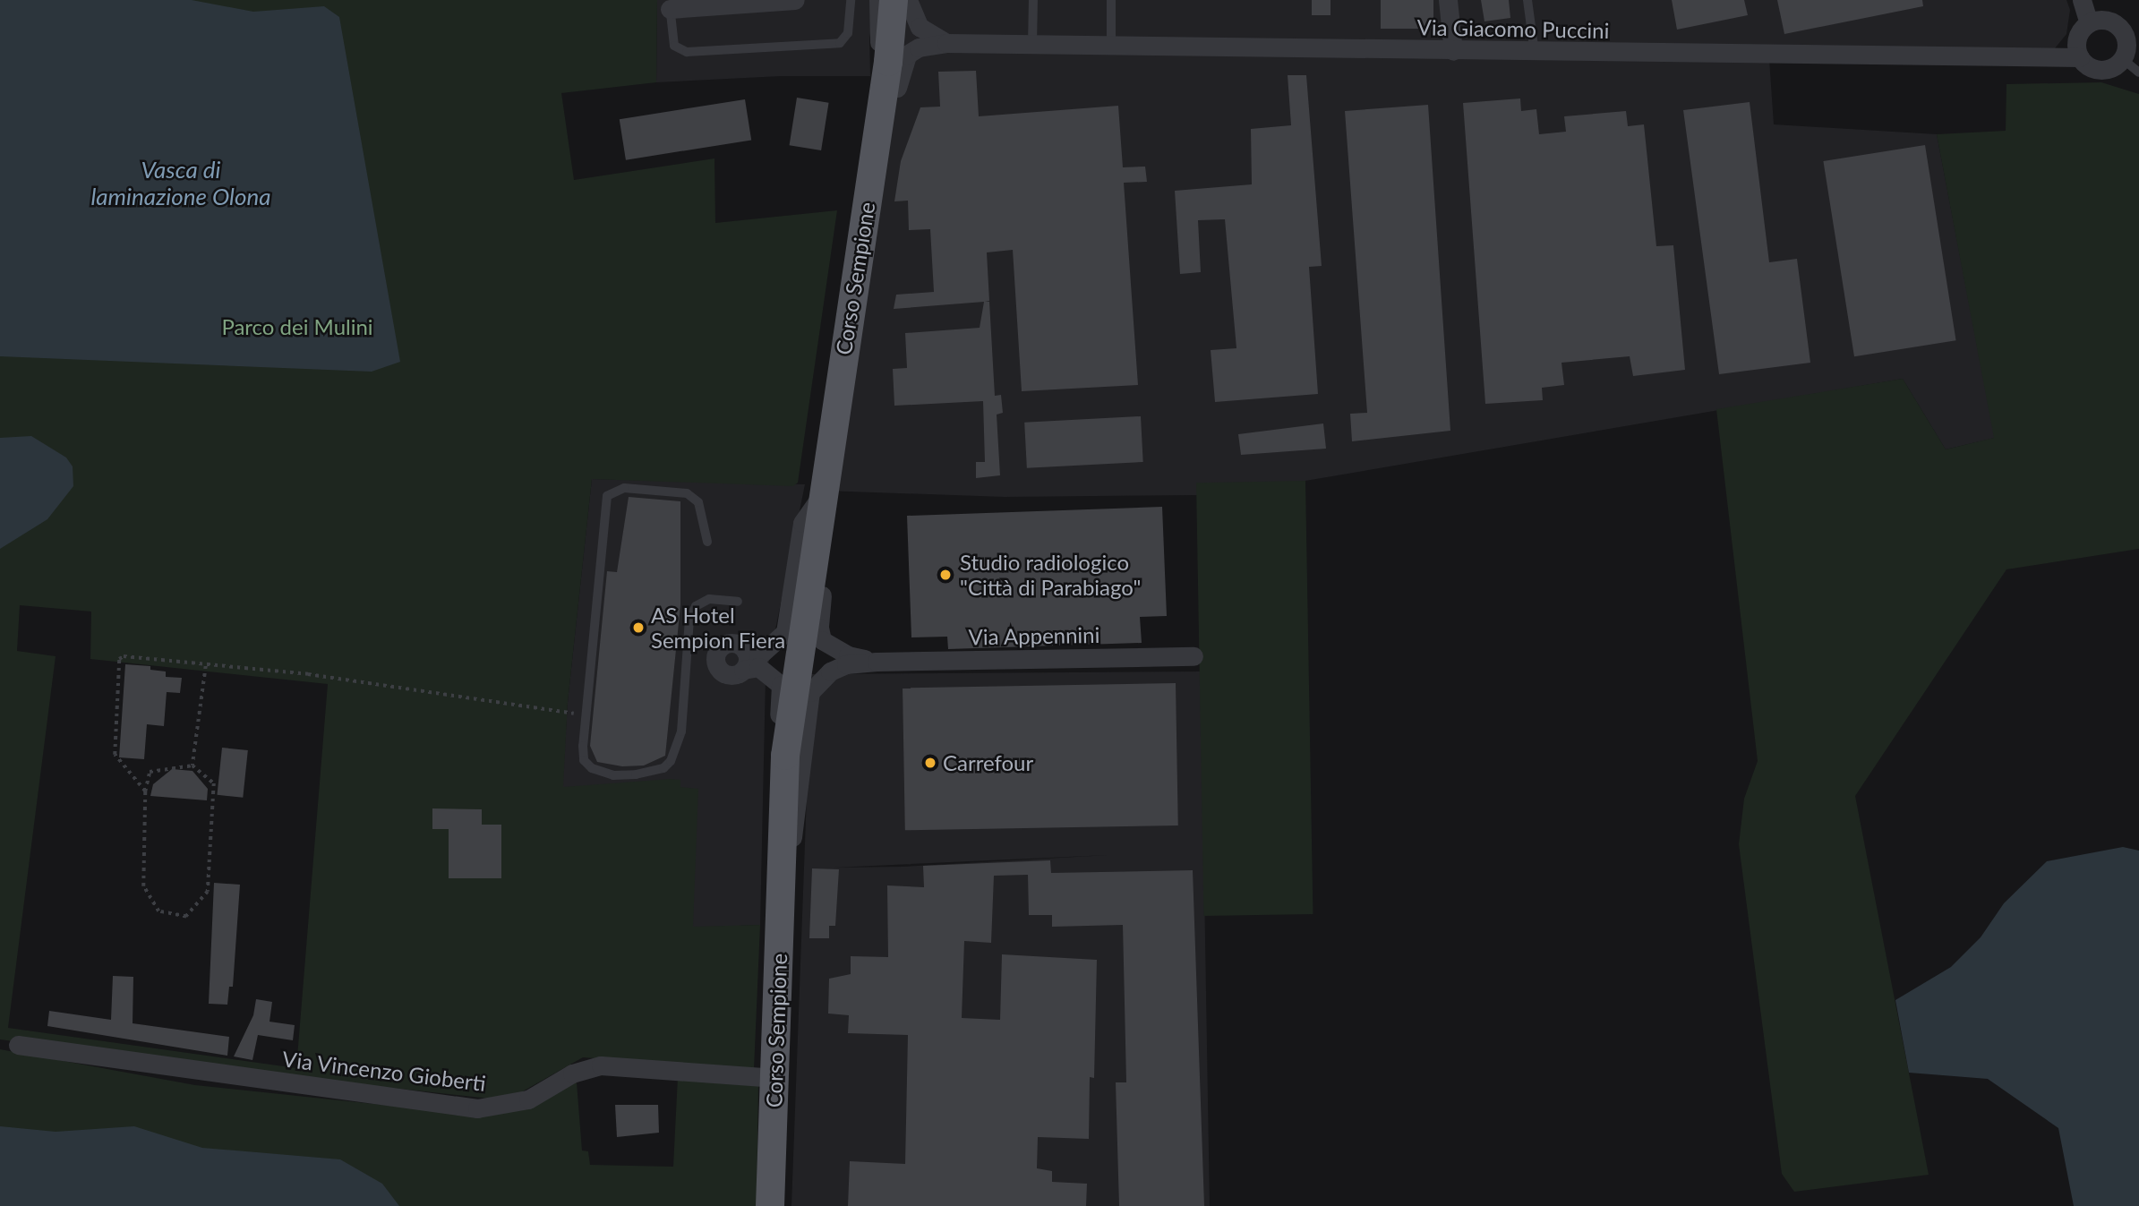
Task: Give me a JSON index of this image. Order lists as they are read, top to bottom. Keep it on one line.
{"streets":{"main road":["Corso Sempione"],"street":["Via Giacomo Puccini","Via Appennini","Via Vincenzo Gioberti"]},"crossings":[["Via Giacomo Puccini","Corso Sempione"],["Corso Sempione","Via Appennini"],["Corso Sempione","Via Vincenzo Gioberti"]],"water":["Vasca di laminazione Olona"],"parks":["Parco dei Mulini"],"places":["Studio radiologico \"Città di Parabiago\"","AS Hotel Sempion Fiera","Carrefour"]}
